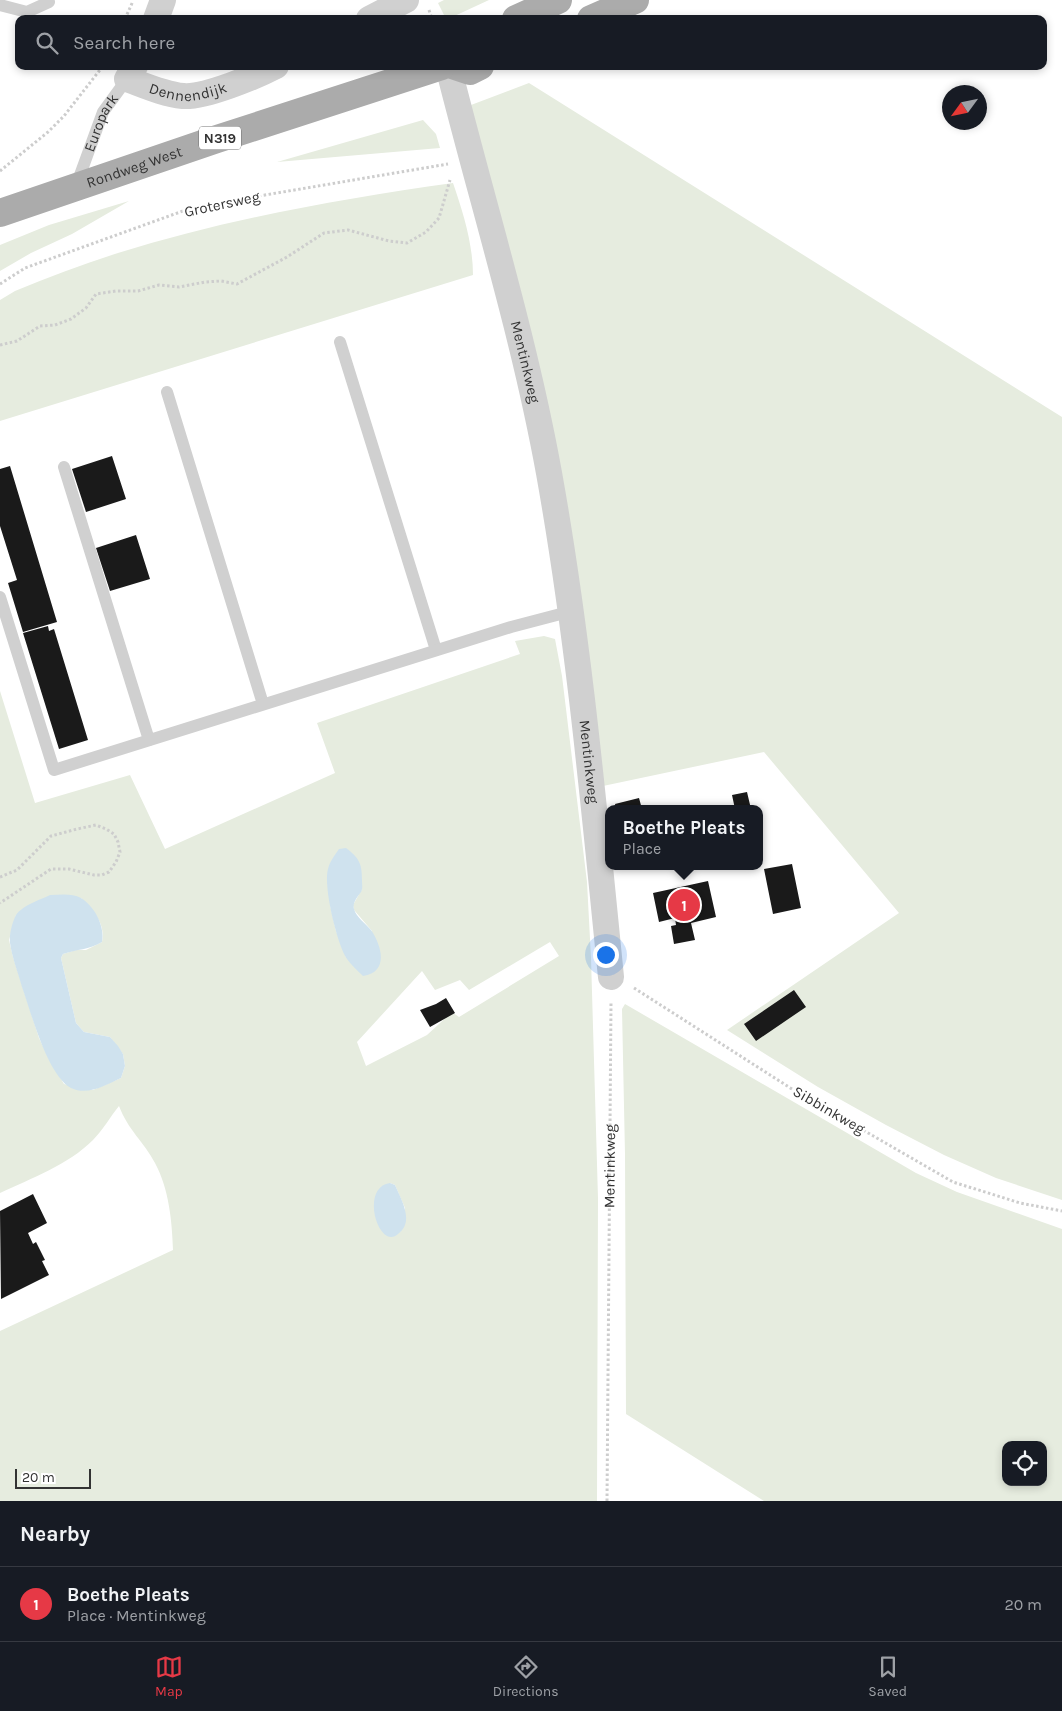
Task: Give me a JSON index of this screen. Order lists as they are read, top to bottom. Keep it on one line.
{"streets":{"main road":["N319","Rondweg West"],"street":["Dennendijk","Mentinkweg"],"lane":["Europark"],"path":["Grotersweg","Sibbinkweg"]},"crossings":[["Dennendijk","Europark"],["Europark","Rondweg West"],["Mentinkweg","Sibbinkweg"]],"scale_bar":"20 m","north":"bottom left","page":{"search":"Search here","popup":["Boethe Pleats","Place"],"pins":"1","scale":"20 m","heading":"Nearby","list":[{"mark":"1","name":"Boethe Pleats","note":"Place · Mentinkweg","value":"20 m"}],"nav":["Map","Directions","Saved"]}}
